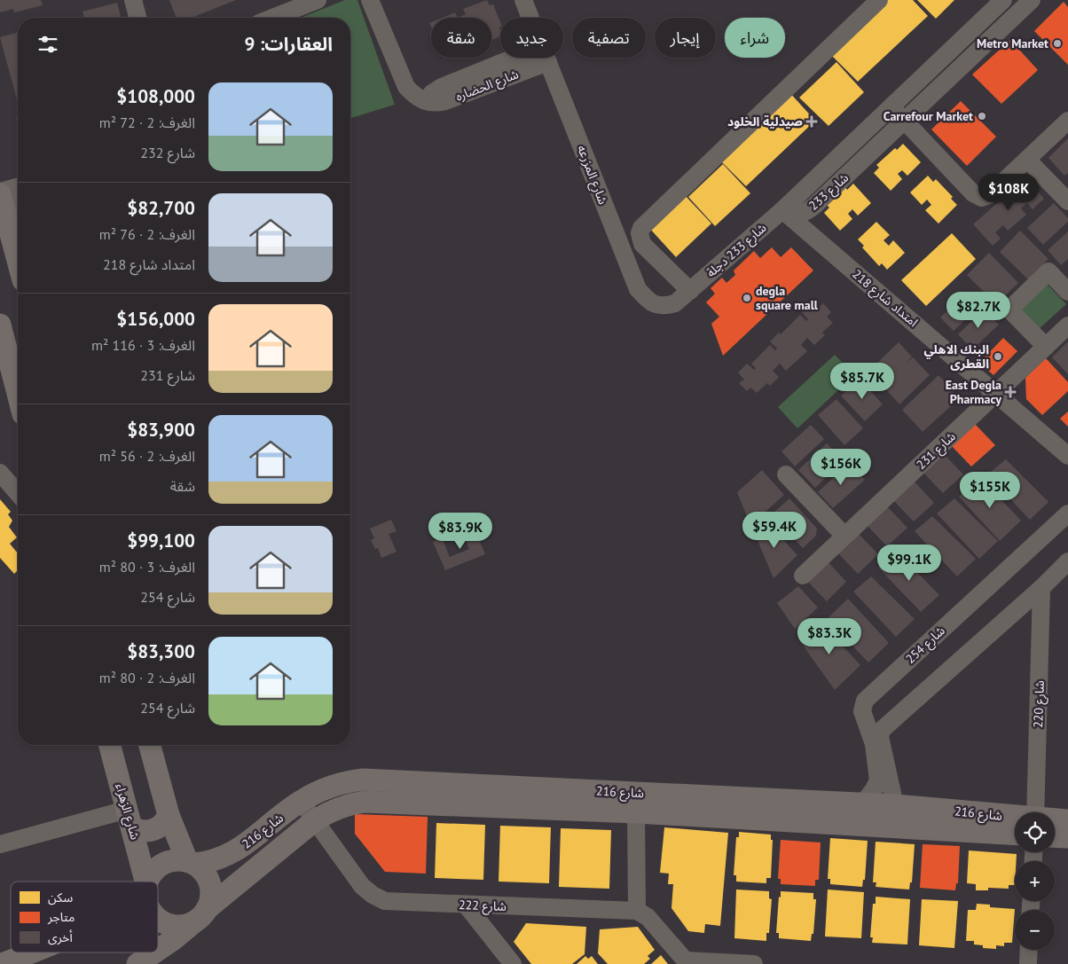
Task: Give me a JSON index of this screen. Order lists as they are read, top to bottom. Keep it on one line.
{"streets":{"main road":["شارع 216","شارع الزهراء"],"street":["شارع الحضاره","شارع المزرعه","شارع 233","شارع 233 دجلة","امتداد شارع 218","شارع 231","شارع 254","شارع 220","شارع 222"]},"crossings":[["شارع المزرعه","شارع 233 دجلة"],["شارع 233","شارع 233 دجلة"],["شارع 233","امتداد شارع 218"],["شارع 233 دجلة","امتداد شارع 218"],["امتداد شارع 218","شارع 231"],["شارع 254","شارع 216"],["شارع 216","شارع 222"]],"places":{"other":["Metro Market","Carrefour Market","degla square mall","البنك الاهلي القطرى"],"health":["صيدلية الخلود","East Degla Pharmacy"]},"legend":["سكن","متاجر","أخرى"],"page":{"chip":["شراء","إيجار","تصفية","جديد","شقة"],"heading":"العقارات: 9","list":[{"name":"$108,000","note":"الغرف: 2 · 72 m² · شارع 232"},{"name":"$82,700","note":"الغرف: 2 · 76 m² · امتداد شارع 218"},{"name":"$156,000","note":"الغرف: 3 · 116 m² · شارع 231"},{"name":"$83,900","note":"الغرف: 2 · 56 m² · شقة"},{"name":"$99,100","note":"الغرف: 3 · 80 m² · شارع 254"},{"name":"$83,300","note":"الغرف: 2 · 80 m² · شارع 254"}],"price":["$108K","$82.7K","$85.7K","$156K","$155K","$59.4K","$83.9K","$99.1K","$83.3K"],"map_buttons":["+","−"]}}
